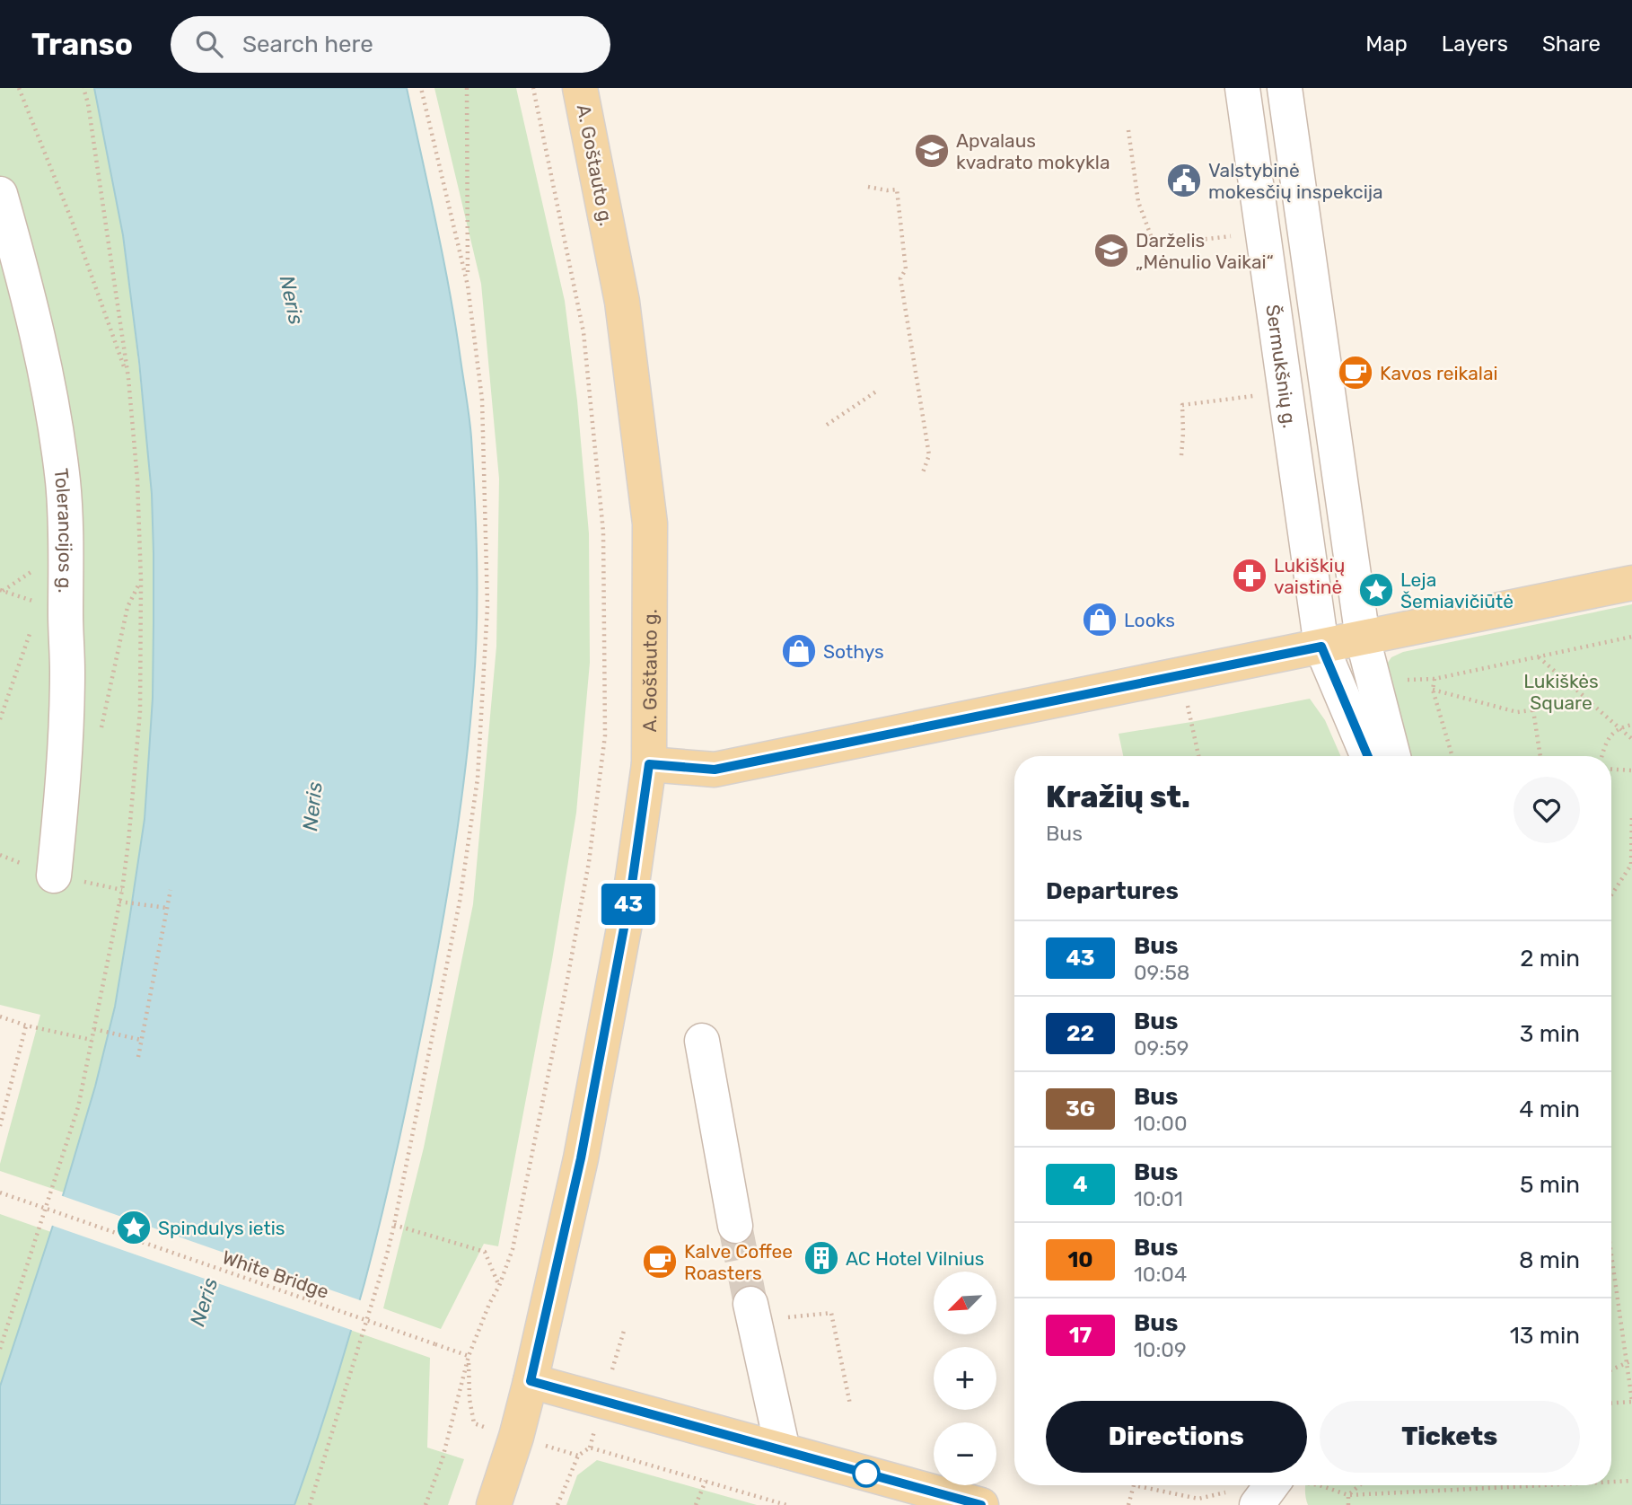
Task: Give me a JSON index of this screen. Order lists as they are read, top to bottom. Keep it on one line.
{"streets":{"main road":["A. Goštauto g."],"street":["Šermukšnių g.","Tolerancijos g."],"path":["White Bridge"]},"water":["Neris"],"parks":["Lukiškės Square"],"places":{"school or university":["Apvalaus kvadrato mokykla","Darželis „Mėnulio Vaikai“"],"public building":["Valstybinė mokesčių inspekcija"],"cafe":["Kavos reikalai","Kalve Coffee Roasters"],"pharmacy":["Lukiškių vaistinė"],"place":["Leja Šemiavičiūtė","Spindulys ietis"],"shop":["Looks","Sothys"],"building":["AC Hotel Vilnius"]},"lines":["bus line 43"],"north":"bottom left","page":{"header":"Transo","search":"Search here","nav":["Map","Layers","Share"],"on_map":"43","heading":[["Kražių st.","Bus"],"Departures"],"list":[{"mark":"43","name":"Bus","note":"09:58","value":"2 min"},{"mark":"22","name":"Bus","note":"09:59","value":"3 min"},{"mark":"3G","name":"Bus","note":"10:00","value":"4 min"},{"mark":"4","name":"Bus","note":"10:01","value":"5 min"},{"mark":"10","name":"Bus","note":"10:04","value":"8 min"},{"mark":"17","name":"Bus","note":"10:09","value":"13 min"}],"map_buttons":["+","−"],"buttons":["Directions","Tickets"]}}
